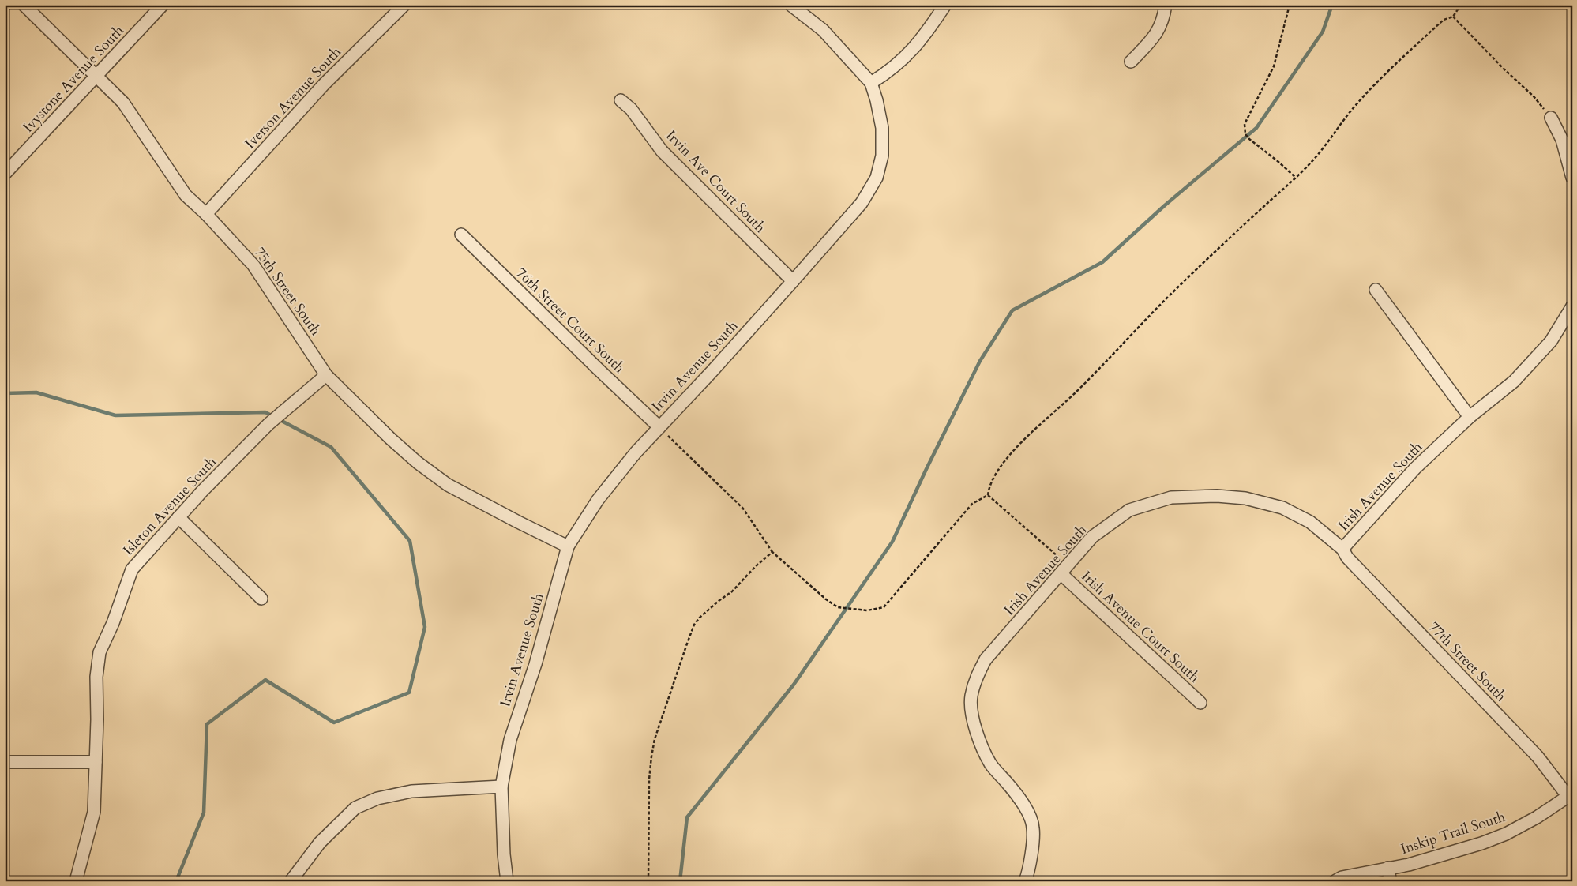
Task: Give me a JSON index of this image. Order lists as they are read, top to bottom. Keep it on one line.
{"streets":{"street":["Ivystone Avenue South","Iverson Avenue South","Irvin Ave Court South","75th Street South","76th Street Court South","Irvin Avenue South","Irish Avenue South","Isleton Avenue South","Irish Avenue Court South","77th Street South","Inskip Trail South"]},"crossings":[["Ivystone Avenue South","75th Street South"],["Iverson Avenue South","75th Street South"],["Irvin Ave Court South","Irvin Avenue South"],["75th Street South","Irvin Avenue South"],["75th Street South","Isleton Avenue South"],["76th Street Court South","Irvin Avenue South"],["Irish Avenue South","Irish Avenue Court South"],["Irish Avenue South","77th Street South"],["77th Street South","Inskip Trail South"]]}
